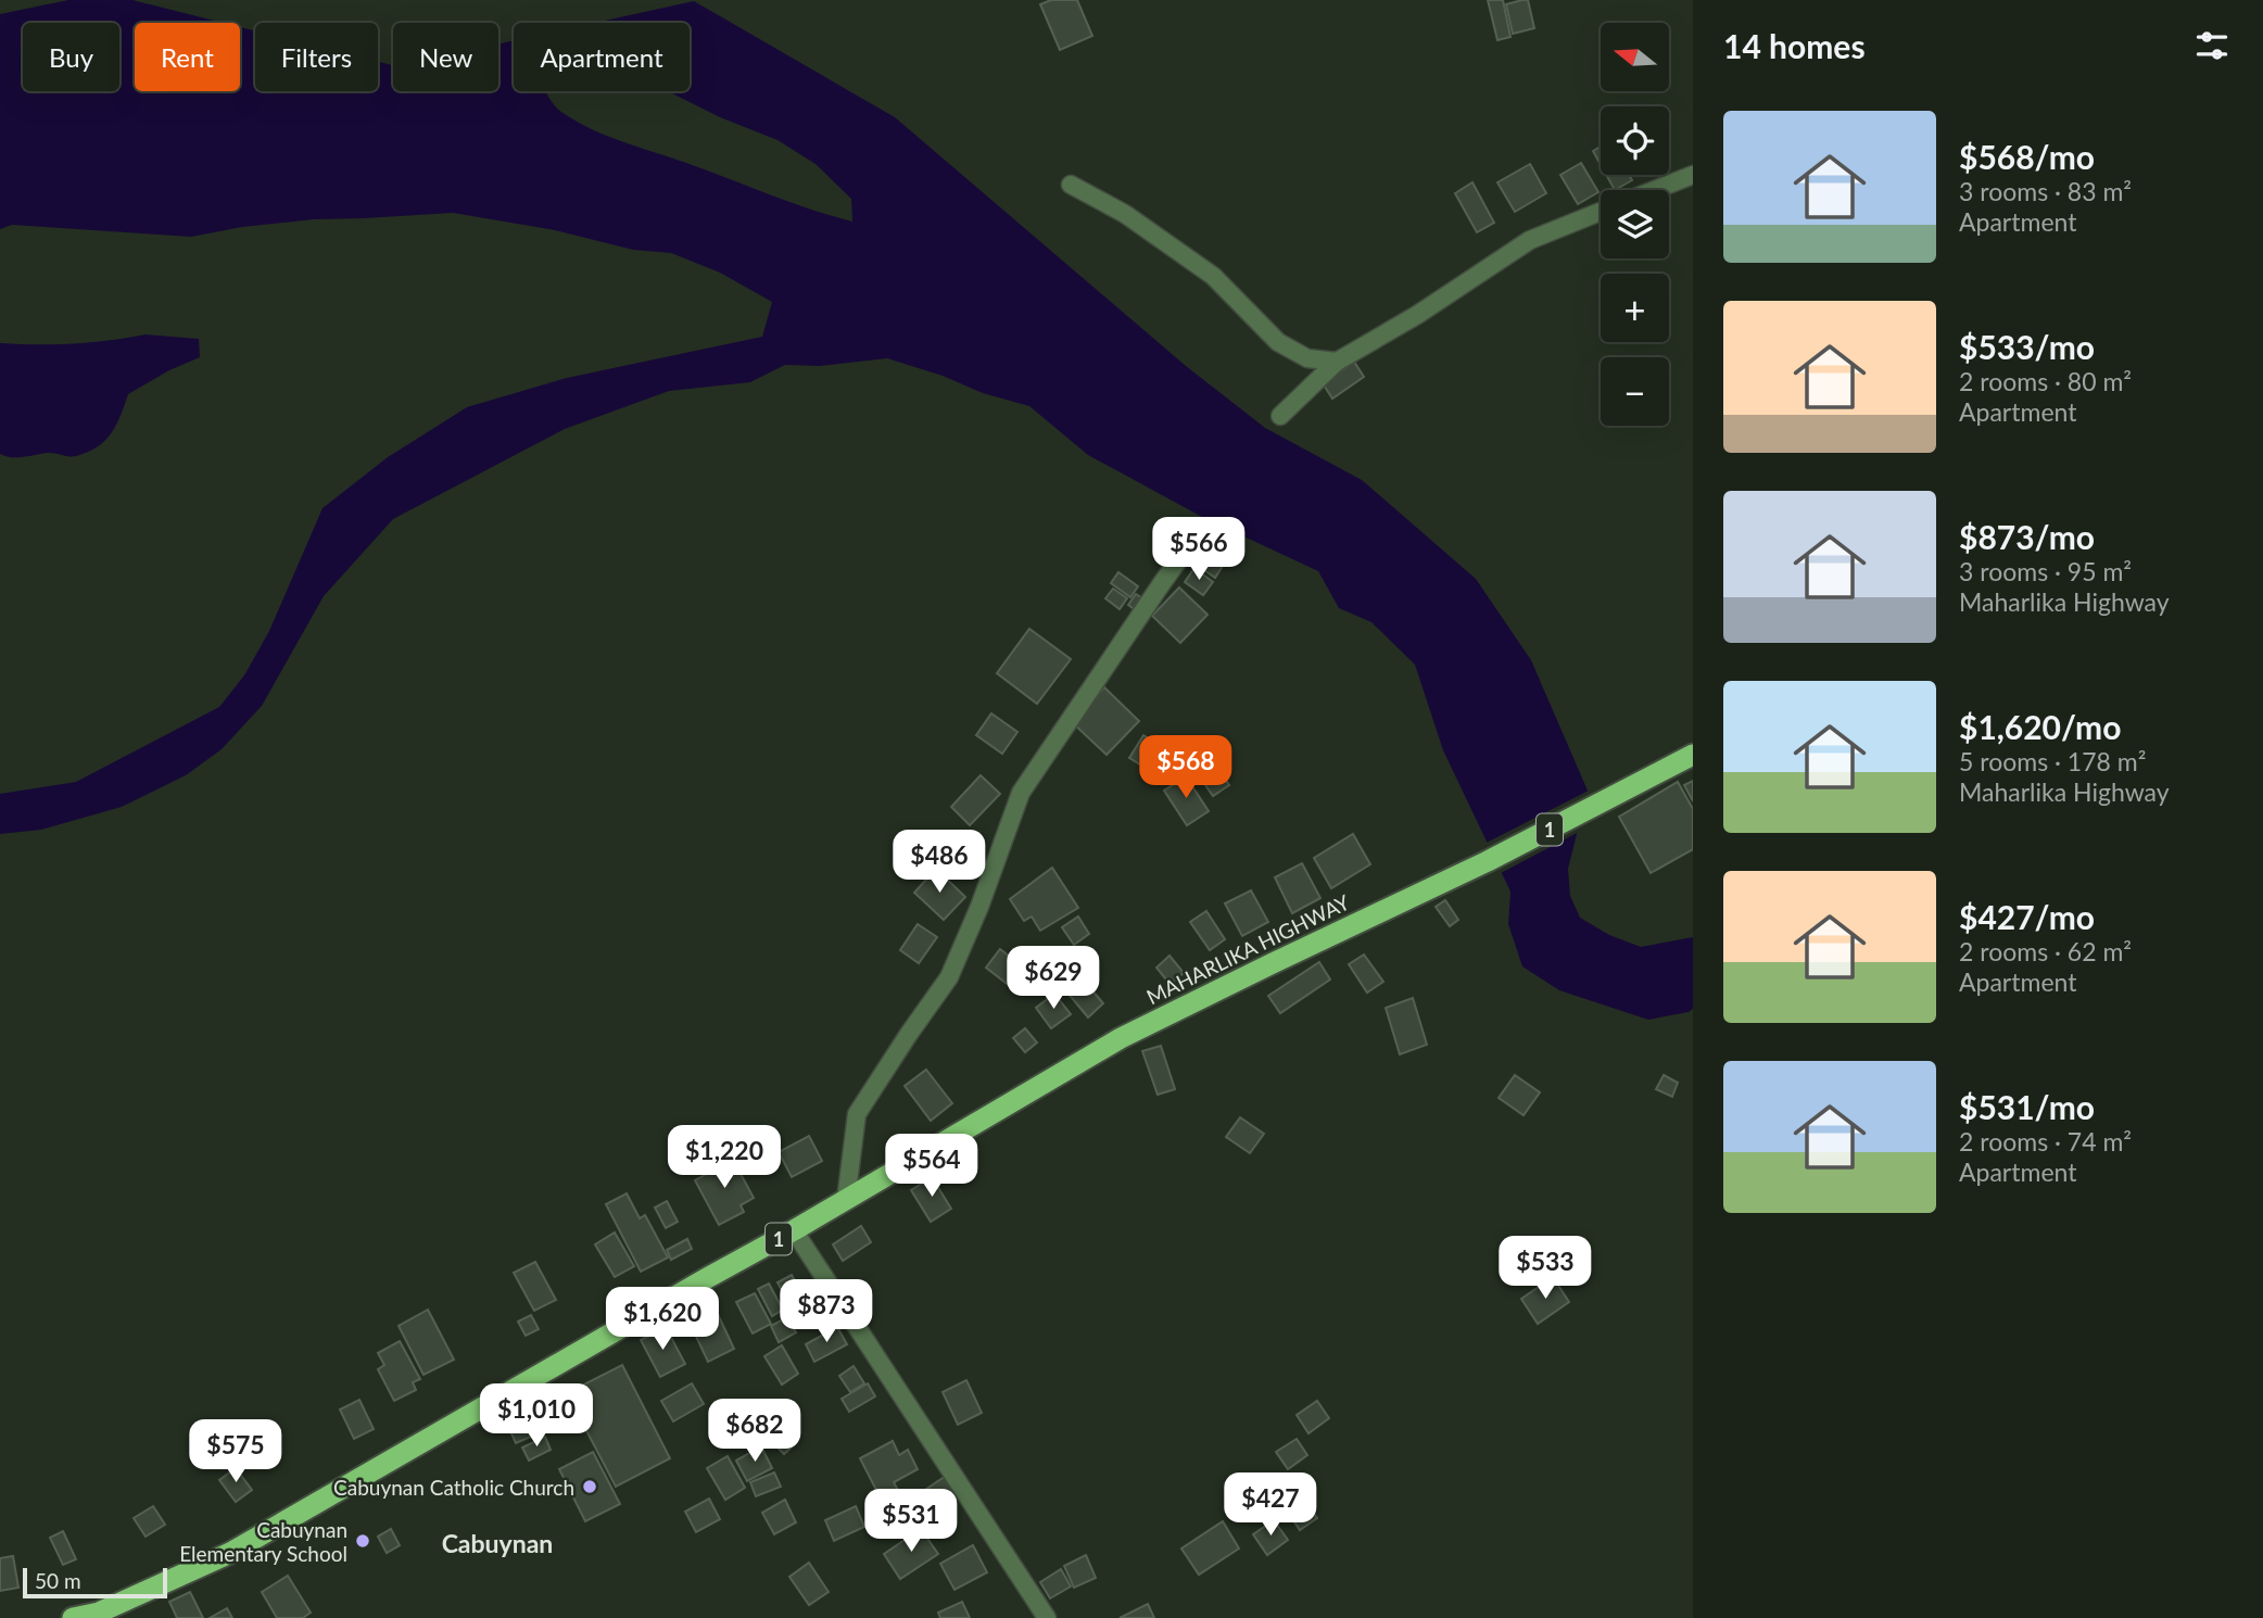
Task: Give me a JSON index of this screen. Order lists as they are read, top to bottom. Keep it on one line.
{"streets":{"highway":["1","MAHARLIKA HIGHWAY"]},"districts":["Cabuynan"],"places":["Cabuynan Catholic Church","Cabuynan Elementary School"],"scale_bar":"50 m","north":"left","page":{"heading":"14 homes","map_buttons":["+","−"],"chip":["Buy","Rent","Filters","New","Apartment"],"list":[{"name":"$568/mo","note":"3 rooms · 83 m² · Apartment"},{"name":"$533/mo","note":"2 rooms · 80 m² · Apartment"},{"name":"$873/mo","note":"3 rooms · 95 m² · Maharlika Highway"},{"name":"$1,620/mo","note":"5 rooms · 178 m² · Maharlika Highway"},{"name":"$427/mo","note":"2 rooms · 62 m² · Apartment"},{"name":"$531/mo","note":"2 rooms · 74 m² · Apartment"}],"price":["$566","$568","$486","$629","$1,220","$564","$533","$873","$1,620","$1,010","$682","$575","$427","$531"],"scale":"50 m"}}
